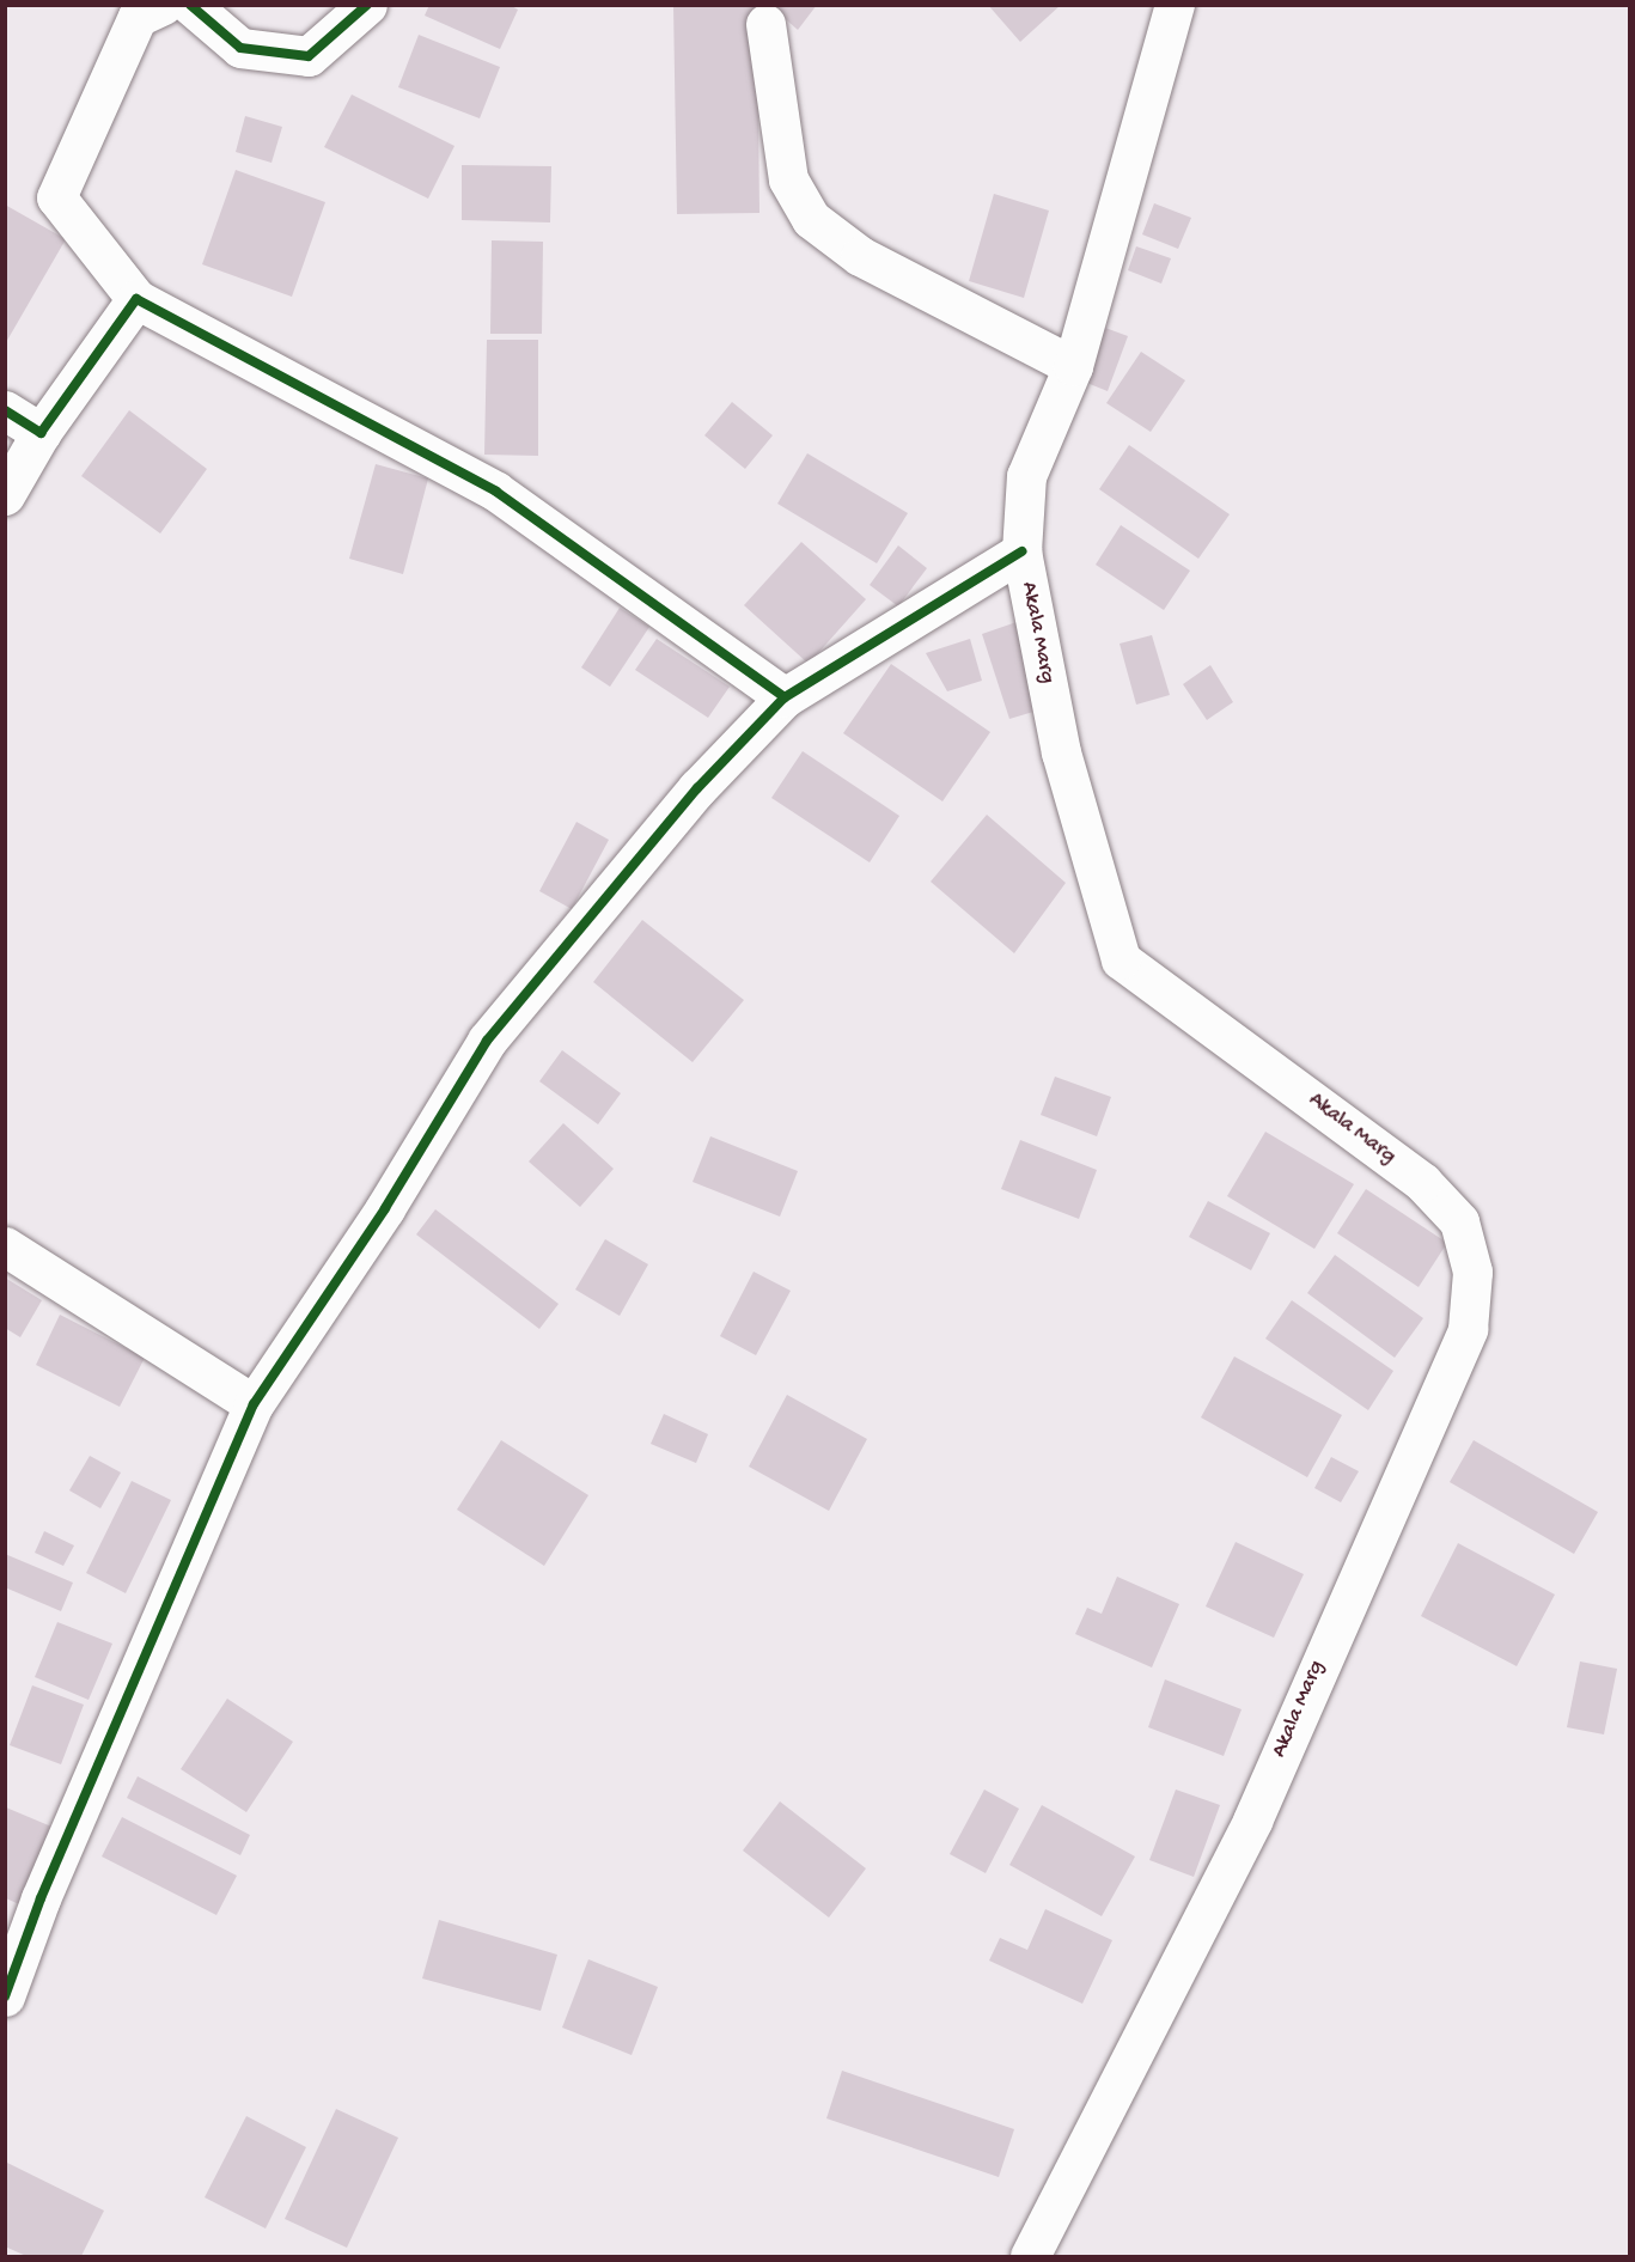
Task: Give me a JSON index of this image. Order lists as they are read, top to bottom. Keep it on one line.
{"streets":{"street":["Akala Marg"]}}
